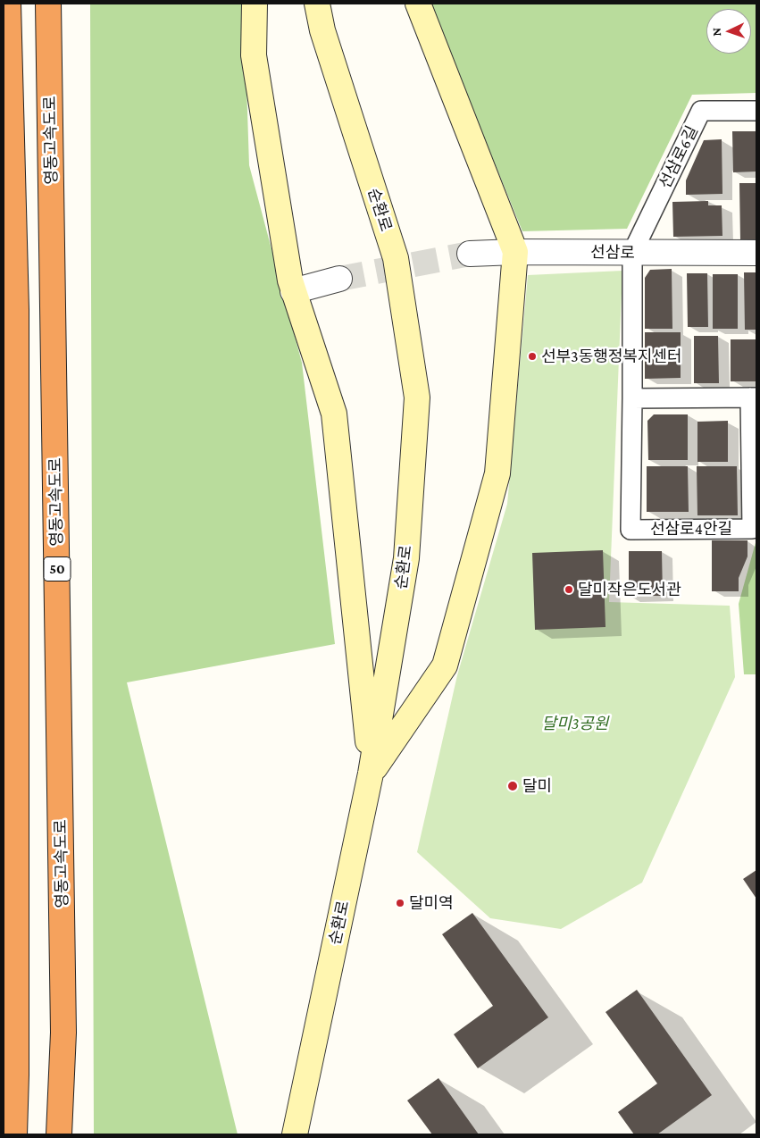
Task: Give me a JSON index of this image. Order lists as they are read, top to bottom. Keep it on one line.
{"streets":{"highway":["영동고속도로","50"],"main road":["순환로"],"street":["선삼로6길","선삼로","선삼로4안길"]},"crossings":[["선삼로6길","선삼로"],["선삼로6길","선삼로4안길"],["선삼로","선삼로4안길"]],"parks":["달미3공원"],"places":["선부3동행정복지센터","달미작은도서관","달미","달미역"],"north":"left"}
